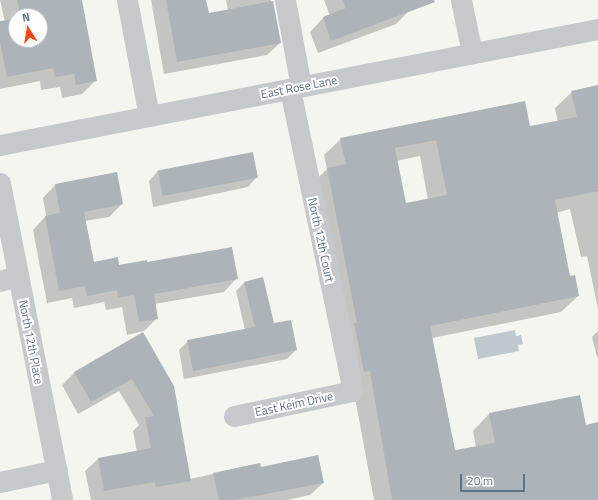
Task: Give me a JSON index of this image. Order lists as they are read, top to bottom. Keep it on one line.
{"streets":{"street":["East Rose Lane","North 12th Court","North 12th Place","East Keim Drive"]},"crossings":[["East Rose Lane","North 12th Court"],["North 12th Court","East Keim Drive"]],"scale_bar":"20 m","north":"top"}
